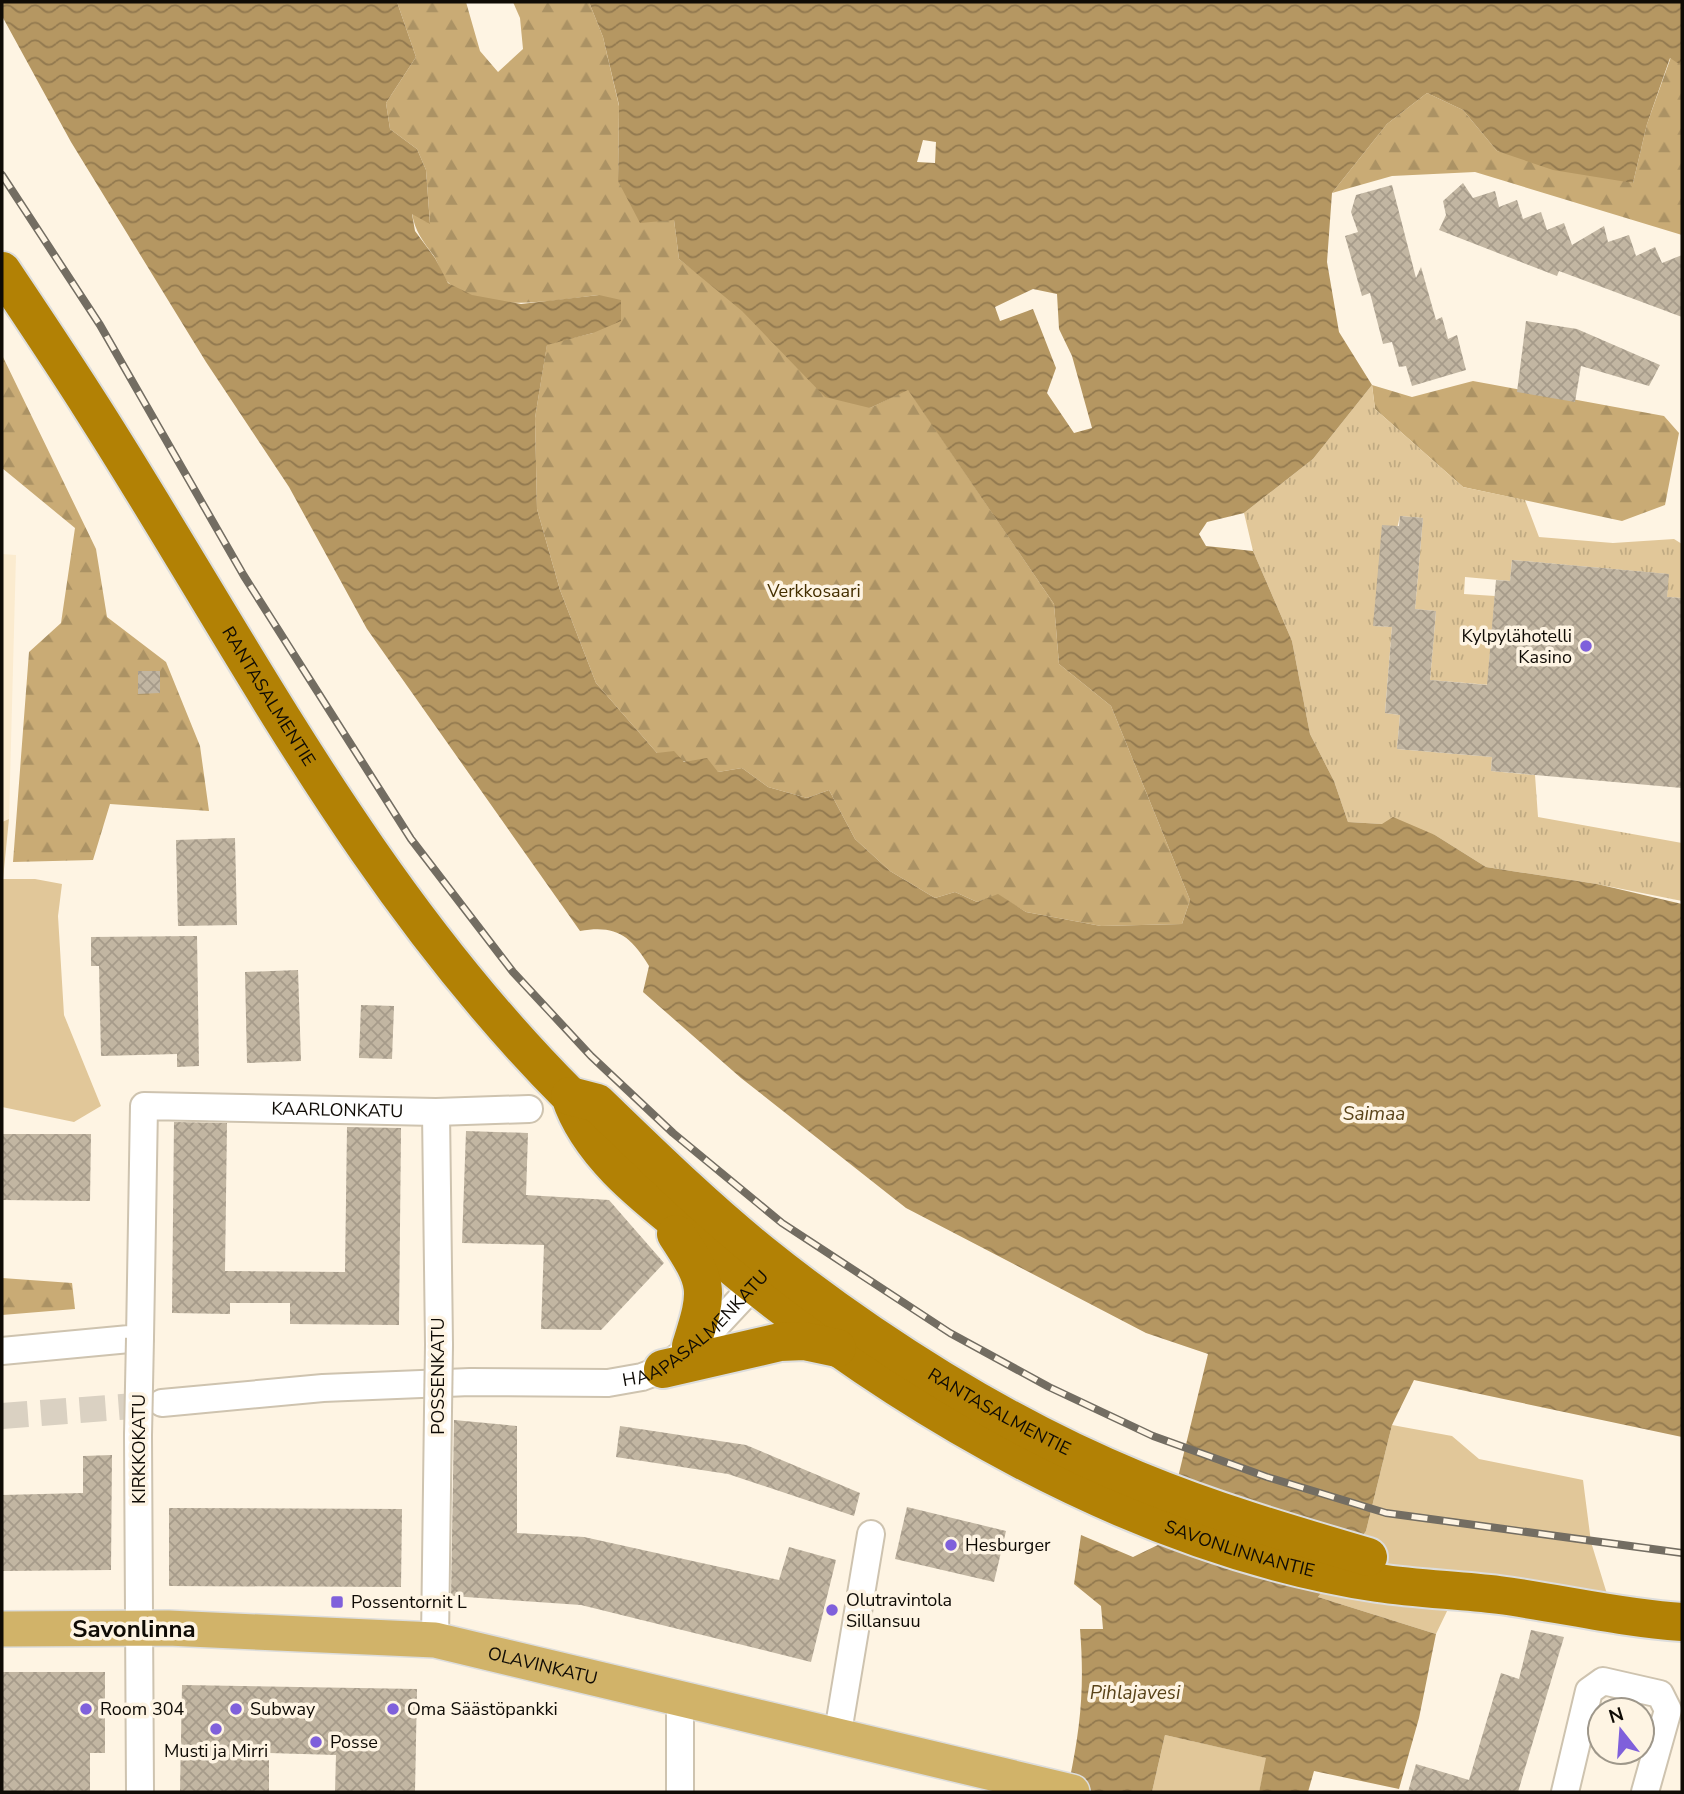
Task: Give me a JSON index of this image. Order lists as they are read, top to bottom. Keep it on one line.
{"streets":{"highway":["RANTASALMENTIE","SAVONLINNANTIE"],"main road":["OLAVINKATU"],"street":["KAARLONKATU","HAAPASALMENKATU","POSSENKATU","KIRKKOKATU"]},"crossings":[["RANTASALMENTIE","HAAPASALMENKATU"],["RANTASALMENTIE","SAVONLINNANTIE"],["KAARLONKATU","POSSENKATU"],["KAARLONKATU","KIRKKOKATU"],["POSSENKATU","OLAVINKATU"],["KIRKKOKATU","OLAVINKATU"]],"districts":["Savonlinna"],"water":["Saimaa","Pihlajavesi"],"parks":["Verkkosaari"],"places":{"other":["Kylpylähotelli Kasino","Hesburger","Olutravintola Sillansuu","Room 304","Subway","Oma Säästöpankki","Musti ja Mirri","Posse"],"transit":["Possentornit L"]},"north":"top"}
